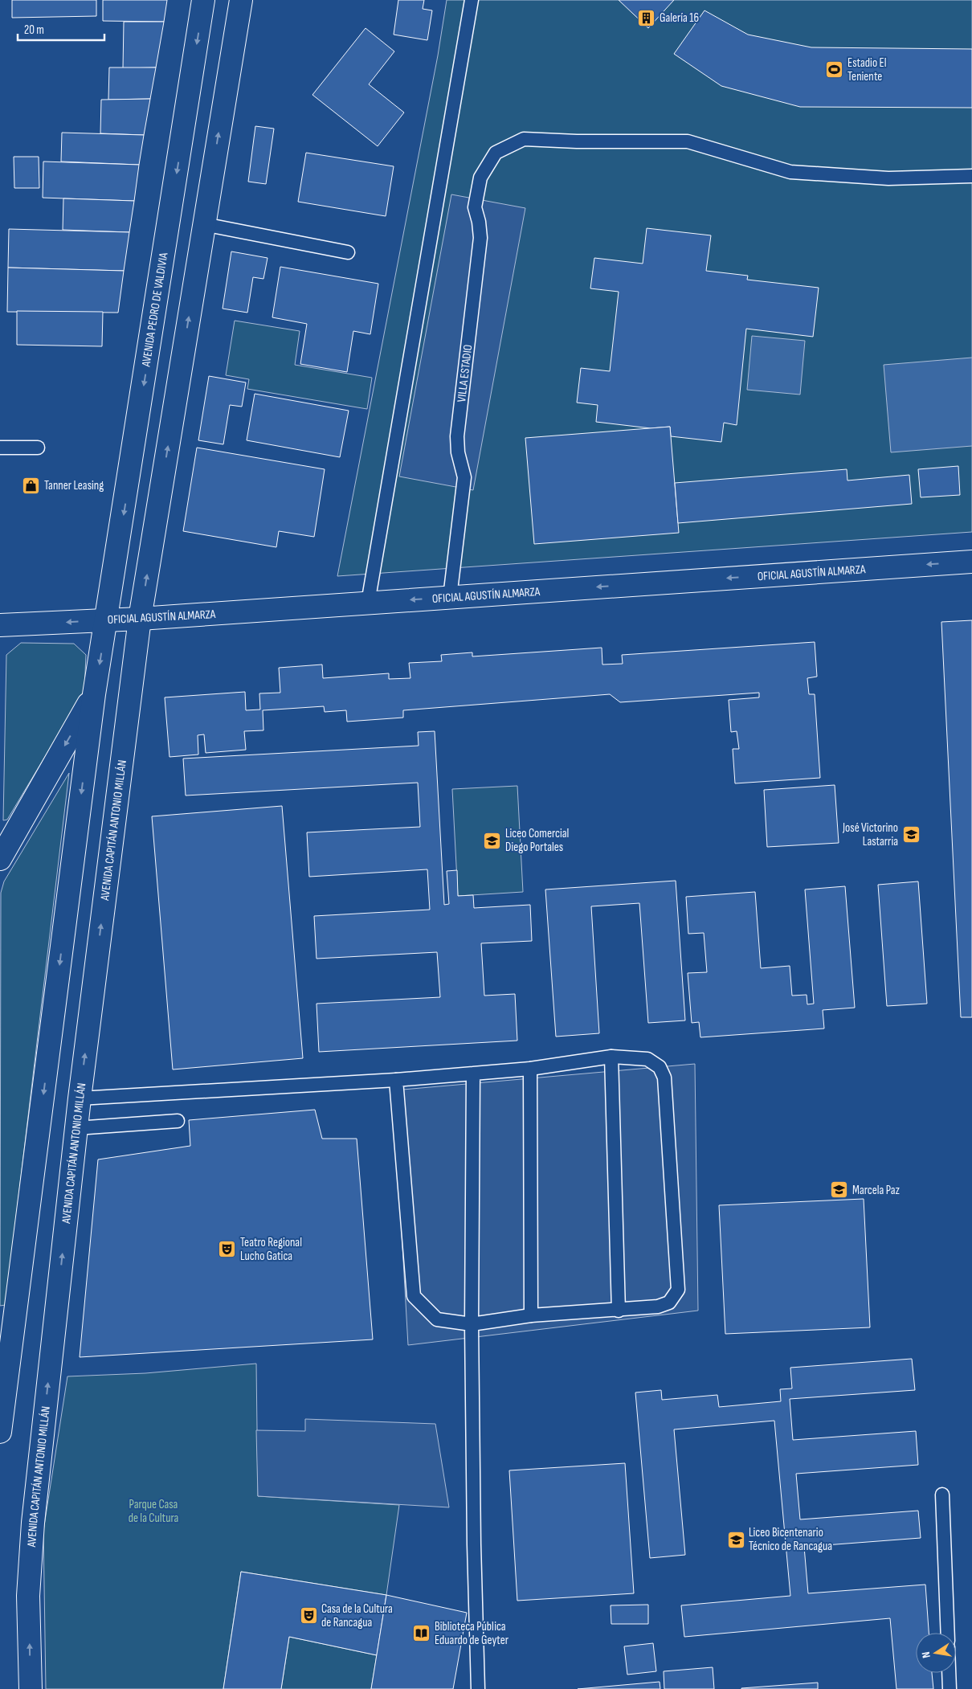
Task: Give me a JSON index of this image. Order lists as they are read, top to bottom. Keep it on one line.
{"streets":{"main road":["AVENIDA PEDRO DE VALDIVIA","OFICIAL AGUSTÍN ALMARZA","AVENIDA CAPITÁN ANTONIO MILLÁN"],"lane":["VILLA ESTADIO"]},"crossings":[["AVENIDA PEDRO DE VALDIVIA","OFICIAL AGUSTÍN ALMARZA"],["VILLA ESTADIO","OFICIAL AGUSTÍN ALMARZA"],["OFICIAL AGUSTÍN ALMARZA","AVENIDA CAPITÁN ANTONIO MILLÁN"]],"one_way":["OFICIAL AGUSTÍN ALMARZA"],"parks":["Parque Casa de la Cultura"],"places":{"building":["Galería 16"],"sports":["Estadio El Teniente"],"shop":["Tanner Leasing"],"school or university":["José Victorino Lastarria","Liceo Comercial Diego Portales","Marcela Paz","Liceo Bicentenario Técnico de Rancagua"],"theatre":["Teatro Regional Lucho Gatica","Casa de la Cultura de Rancagua"],"library":["Biblioteca Pública Eduardo de Geyter"]},"scale_bar":"20 m","north":"left"}
